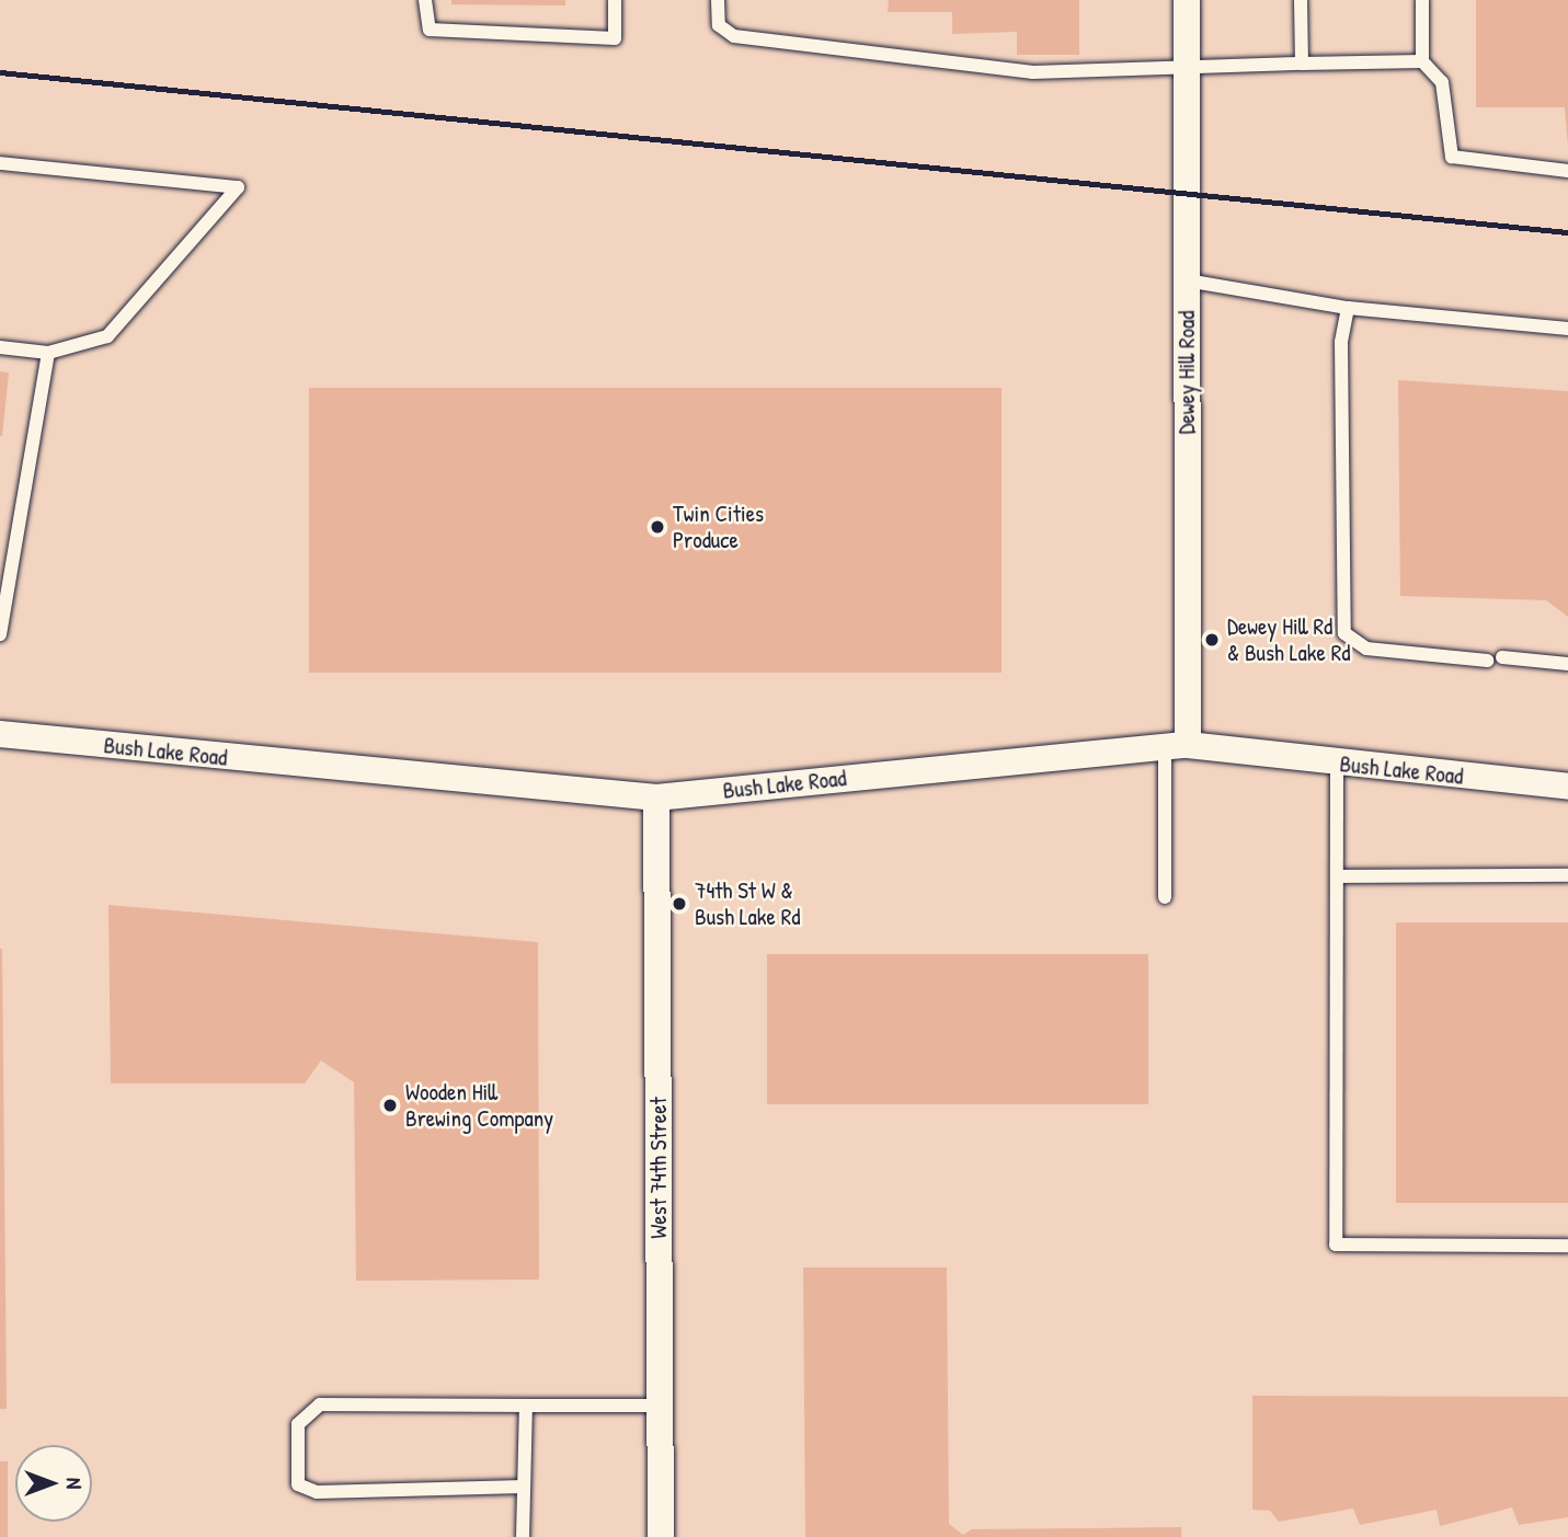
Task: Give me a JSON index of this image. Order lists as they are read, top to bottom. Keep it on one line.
{"streets":{"street":["Dewey Hill Road","Bush Lake Road","West 74th Street"]},"crossings":[["Dewey Hill Road","Bush Lake Road"],["Bush Lake Road","West 74th Street"]],"places":["Twin Cities Produce","Dewey Hill Rd & Bush Lake Rd","74th St W & Bush Lake Rd","Wooden Hill Brewing Company"],"north":"right"}
